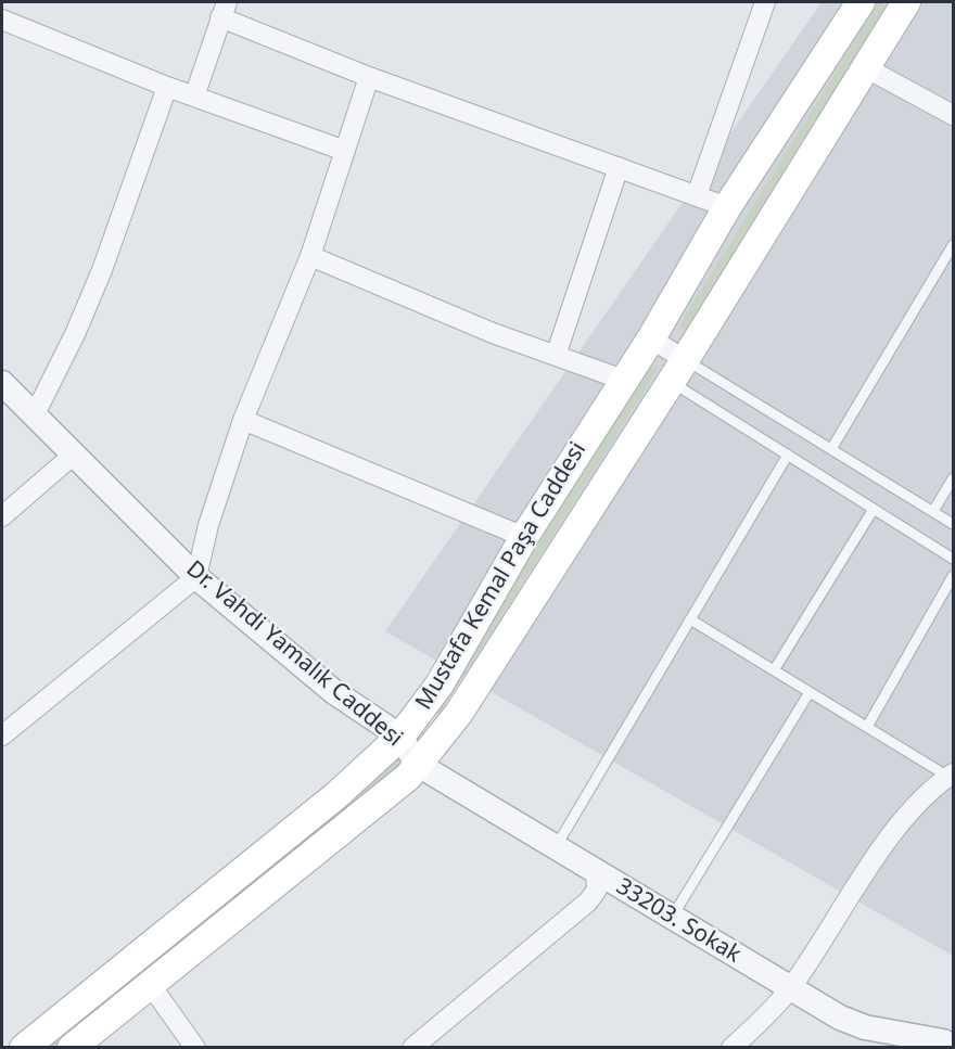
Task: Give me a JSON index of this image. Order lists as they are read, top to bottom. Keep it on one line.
{"streets":{"main road":["Mustafa Kemal Paşa Caddesi"],"street":["Dr. Vahdi Yamalık Caddesi","33203. Sokak"]},"crossings":[["Mustafa Kemal Paşa Caddesi","Dr. Vahdi Yamalık Caddesi"],["Mustafa Kemal Paşa Caddesi","33203. Sokak"],["Dr. Vahdi Yamalık Caddesi","33203. Sokak"]]}
